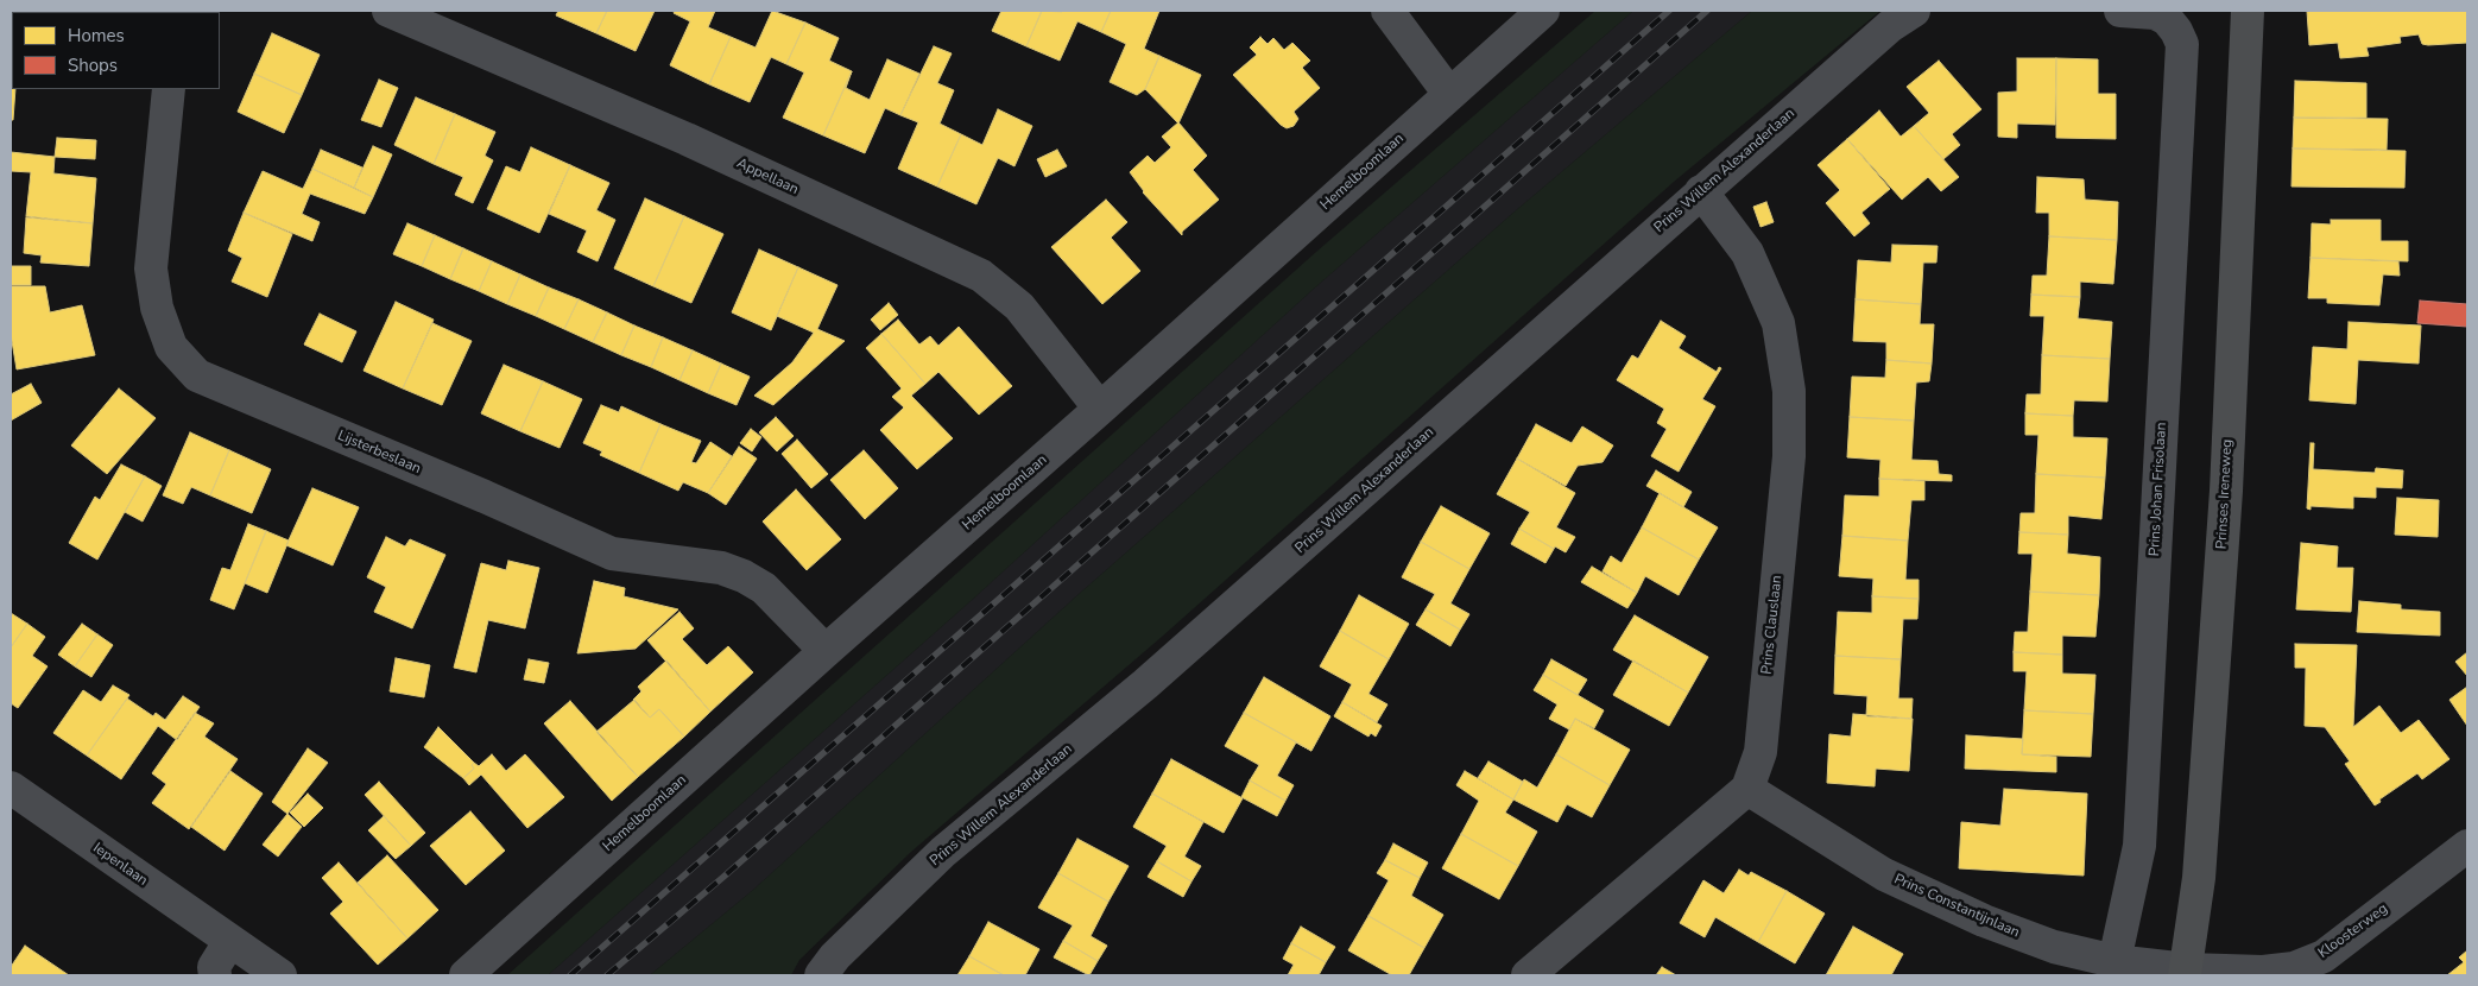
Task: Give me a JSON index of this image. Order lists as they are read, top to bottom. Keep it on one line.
{"streets":{"main road":["Prinses Ireneweg"],"street":["Prins Willem Alexanderlaan","Hemelboomlaan","Appellaan","Lijsterbeslaan","Prins Johan Frisolaan","Prins Clauslaan","Iepenlaan","Prins Constantijnlaan","Kloosterweg"]},"crossings":[["Prins Willem Alexanderlaan","Prins Clauslaan"],["Hemelboomlaan","Appellaan"],["Hemelboomlaan","Lijsterbeslaan"],["Prins Johan Frisolaan","Prins Constantijnlaan"],["Prinses Ireneweg","Prins Constantijnlaan"],["Prinses Ireneweg","Kloosterweg"],["Prins Clauslaan","Prins Constantijnlaan"],["Prins Constantijnlaan","Kloosterweg"]],"legend":["Homes","Shops"]}
